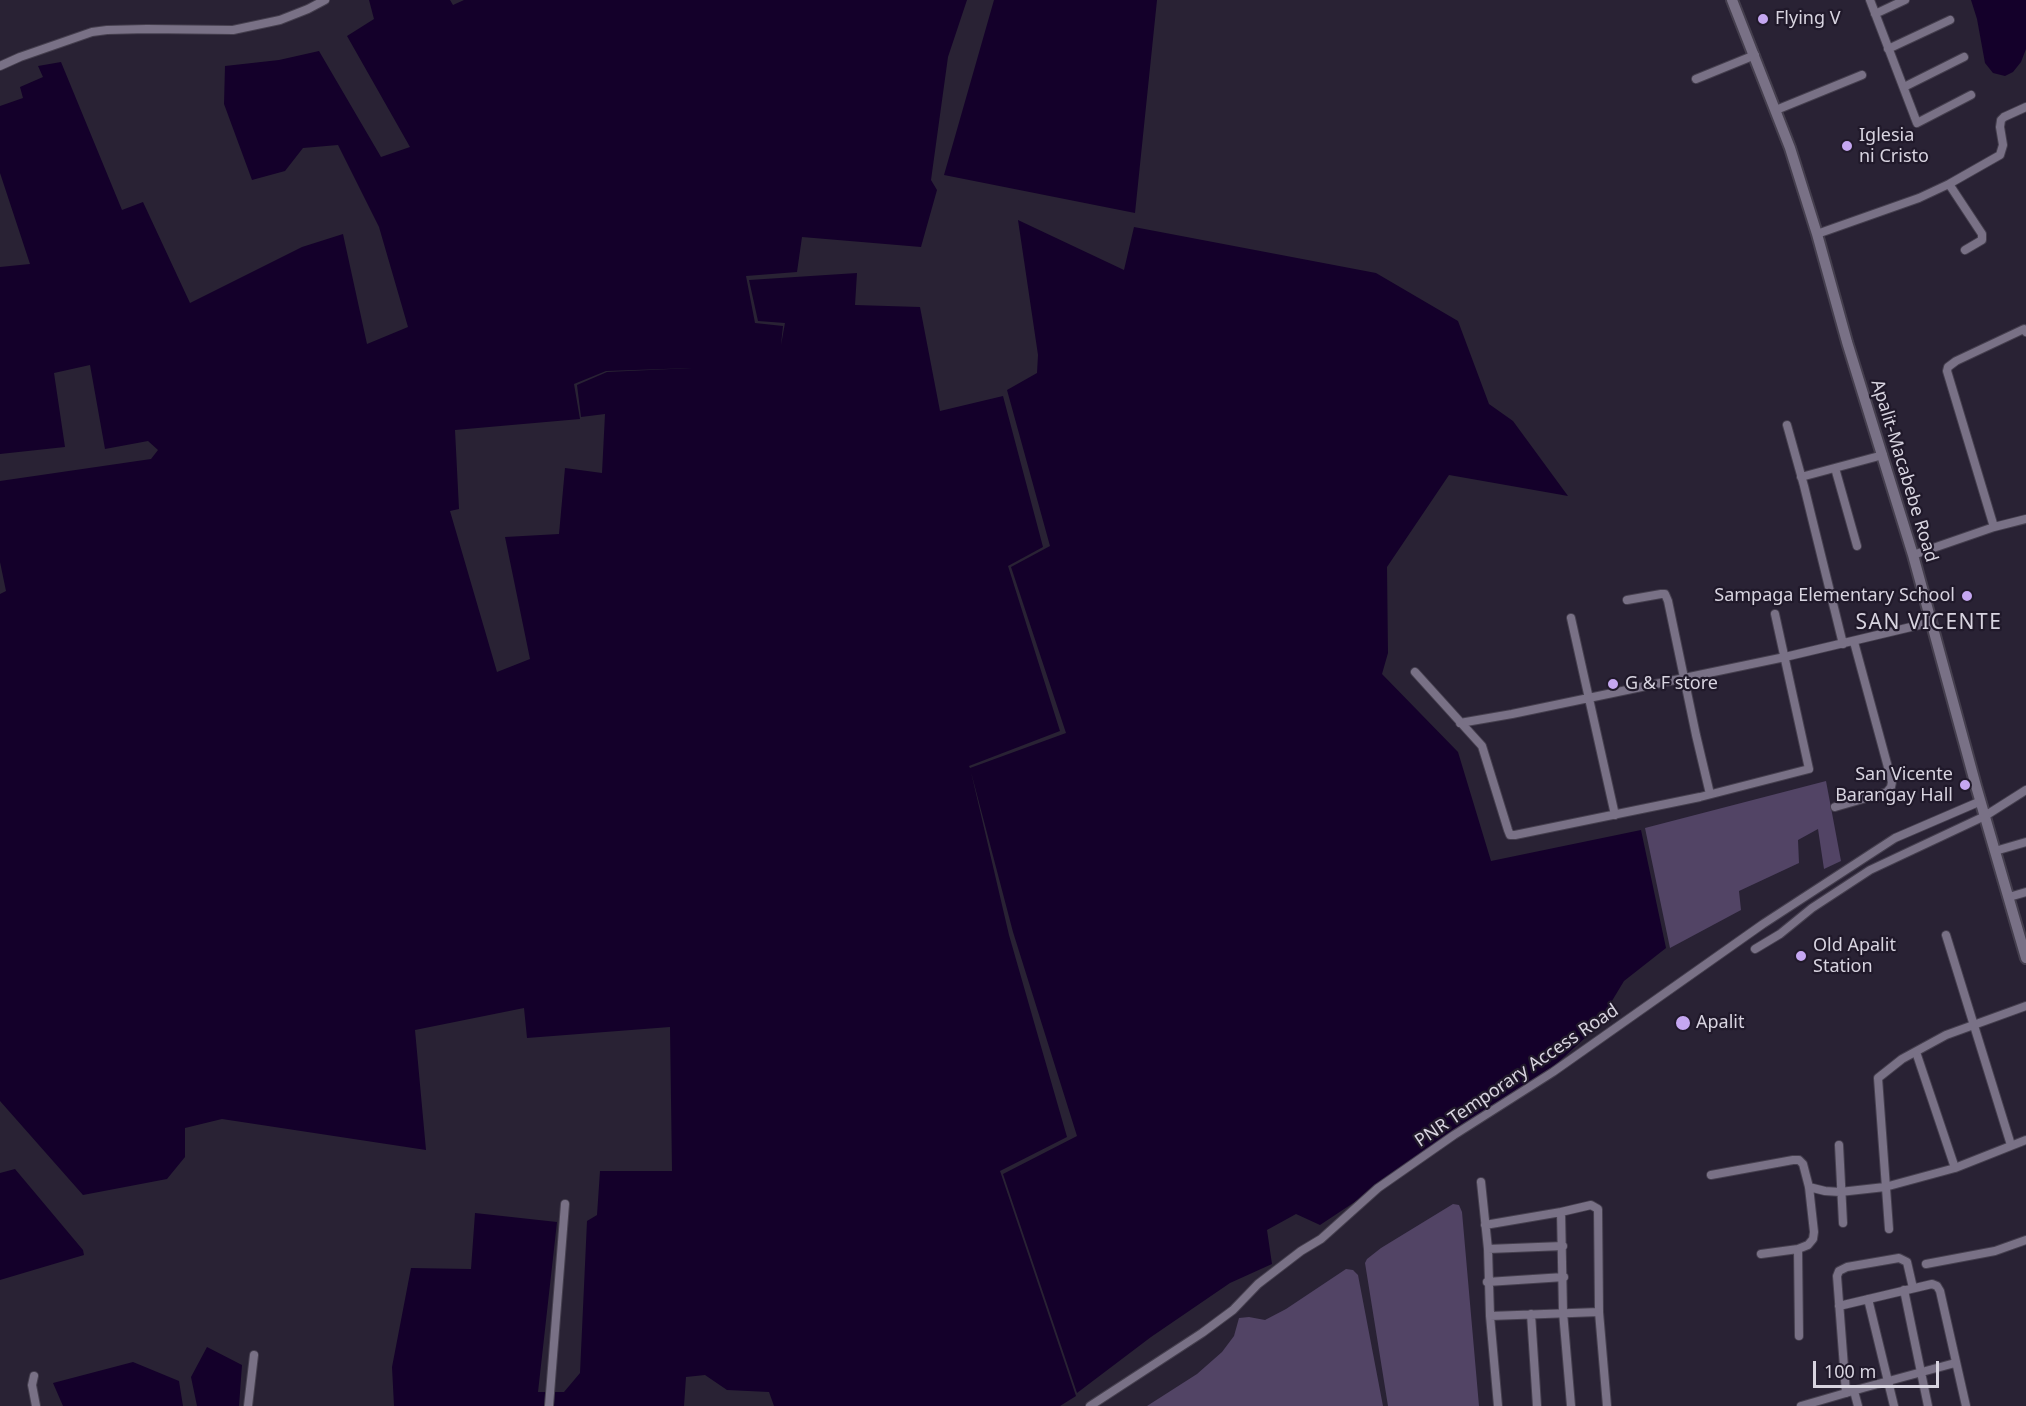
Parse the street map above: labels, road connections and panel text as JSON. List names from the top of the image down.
{
  "streets": {
    "main road": ["Apalit-Macabebe Road"],
    "street": ["PNR Temporary Access Road"]
  },
  "crossings": [
    ["Apalit-Macabebe Road", "PNR Temporary Access Road"]
  ],
  "districts": ["SAN VICENTE"],
  "places": [
    "Flying V",
    "Iglesia ni Cristo",
    "Sampaga Elementary School",
    "G & F store",
    "San Vicente Barangay Hall",
    "Old Apalit Station",
    "Apalit"
  ],
  "scale_bar": "100 m"
}
